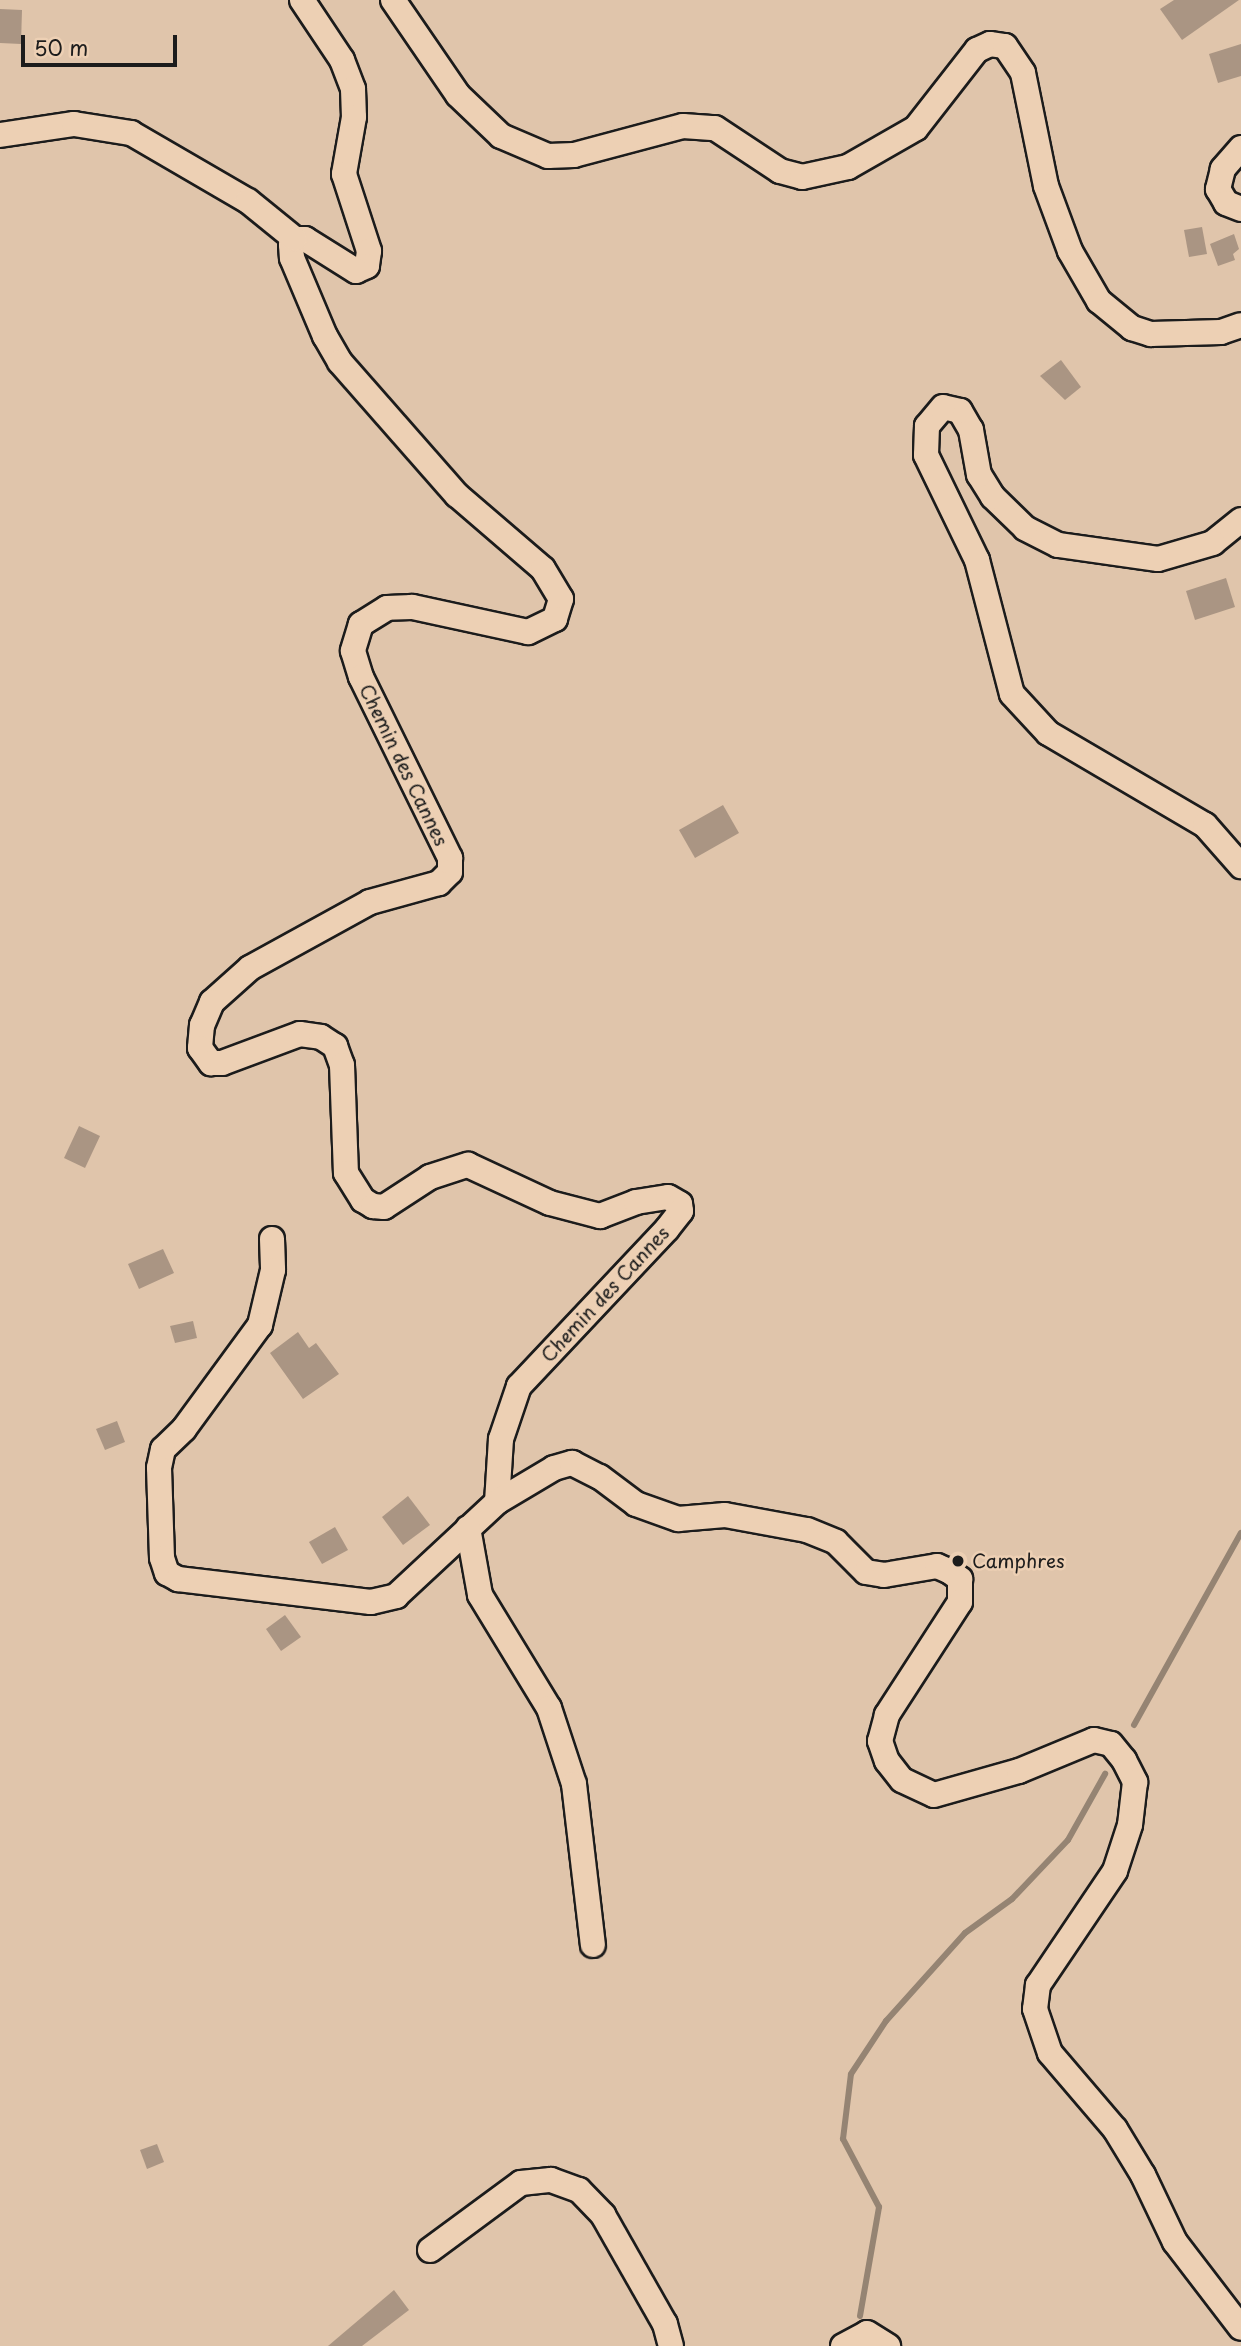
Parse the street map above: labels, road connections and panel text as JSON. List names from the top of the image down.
{
  "streets": {
    "street": ["Chemin des Cannes"]
  },
  "places": ["Camphres"],
  "scale_bar": "50 m"
}
